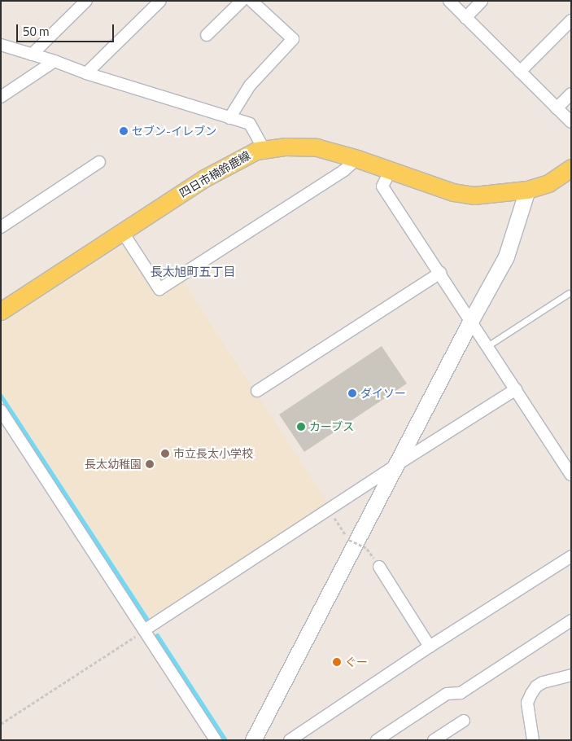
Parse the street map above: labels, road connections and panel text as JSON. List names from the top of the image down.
{
  "streets": {
    "main road": ["四日市楠鈴鹿線"]
  },
  "districts": ["長太旭町五丁目"],
  "places": [
    "セブン-イレブン",
    "ダイソー",
    "カーブス",
    "市立長太小学校",
    "長太幼稚園",
    "ぐー"
  ],
  "scale_bar": "50 m"
}
